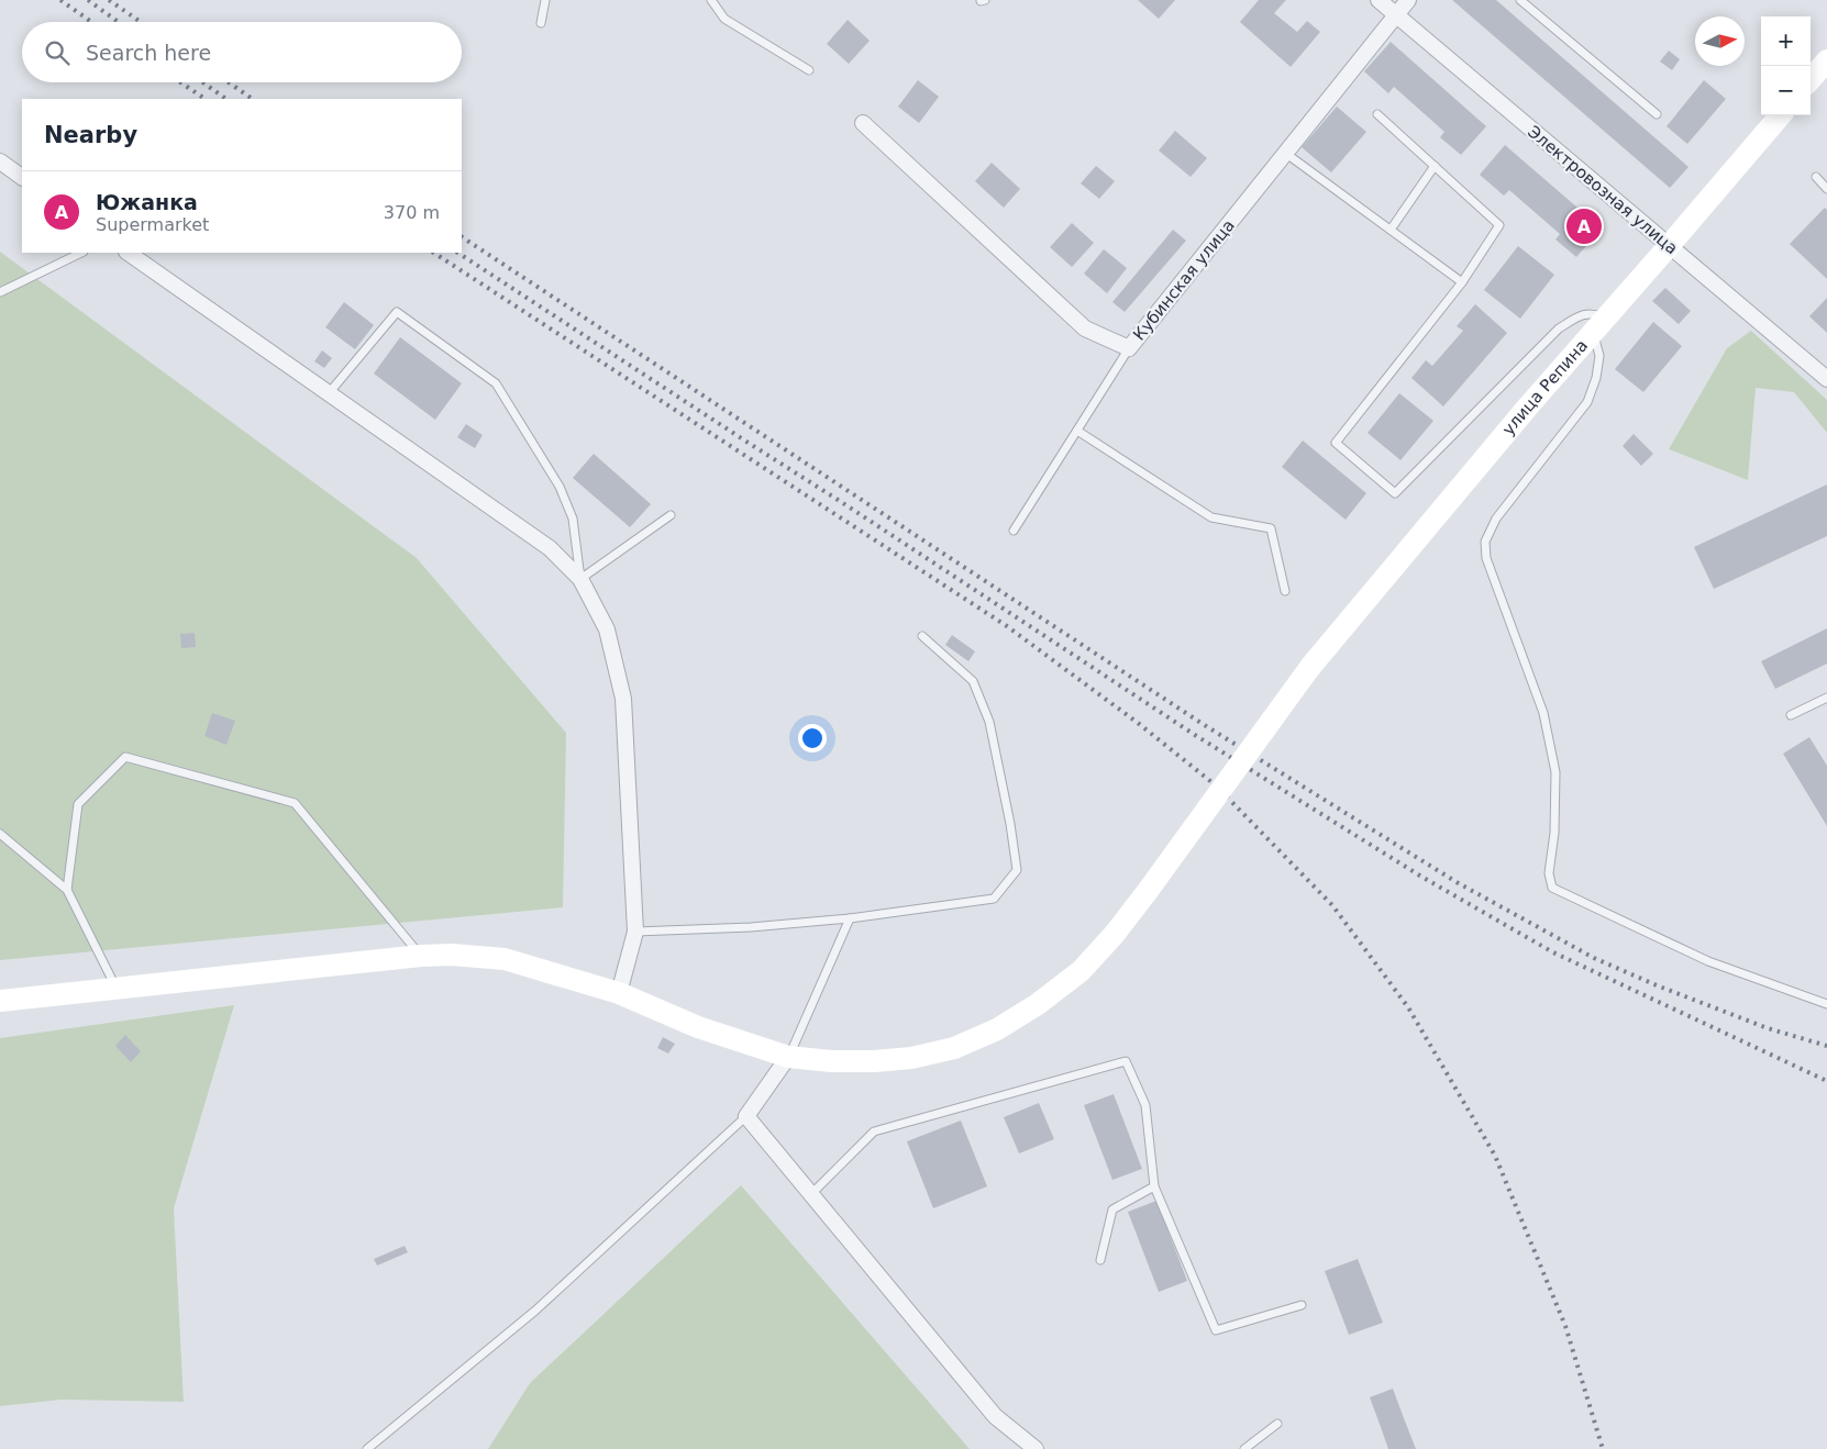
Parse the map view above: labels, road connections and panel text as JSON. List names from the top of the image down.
{
  "streets": {
    "main road": ["улица Репина"],
    "street": ["Электровозная улица", "Кубинская улица"]
  },
  "crossings": [
    ["Электровозная улица", "Кубинская улица"],
    ["Электровозная улица", "улица Репина"]
  ],
  "north": "right",
  "page": {
    "map_buttons": ["+", "−"],
    "search": "Search here",
    "heading": "Nearby",
    "list": [
      {
        "mark": "A",
        "name": "Южанка",
        "note": "Supermarket",
        "value": "370 m"
      }
    ],
    "pins": "A"
  }
}
